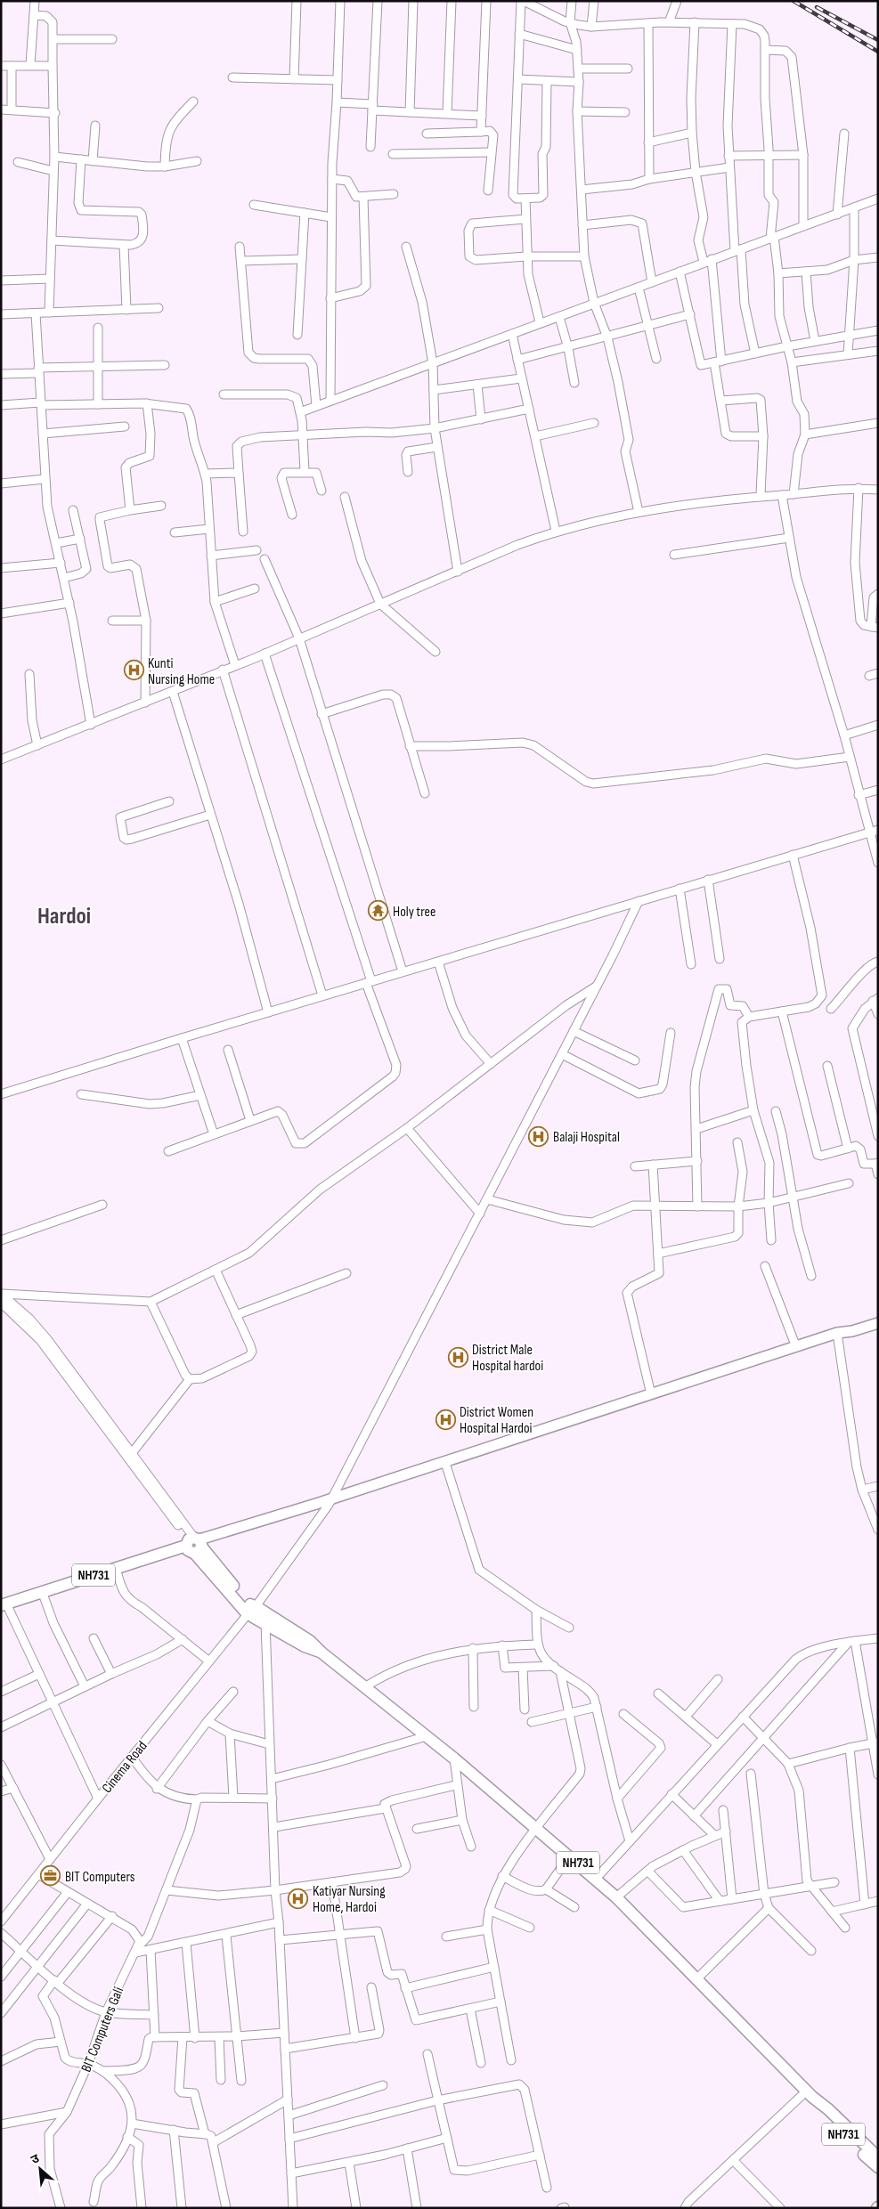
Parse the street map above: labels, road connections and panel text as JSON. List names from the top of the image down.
{
  "streets": {
    "highway": ["NH731"],
    "street": ["Cinema Road", "BIT Computers Gali"]
  },
  "crossings": [
    ["NH731", "Cinema Road"]
  ],
  "districts": ["Hardoi"],
  "places": {
    "hospital": [
      "Kunti Nursing Home",
      "Balaji Hospital",
      "District Male Hospital hardoi",
      "District Women Hospital Hardoi",
      "Katiyar Nursing Home, Hardoi"
    ],
    "temple": ["Holy tree"],
    "office": ["BIT Computers"]
  },
  "north": "top left"
}
